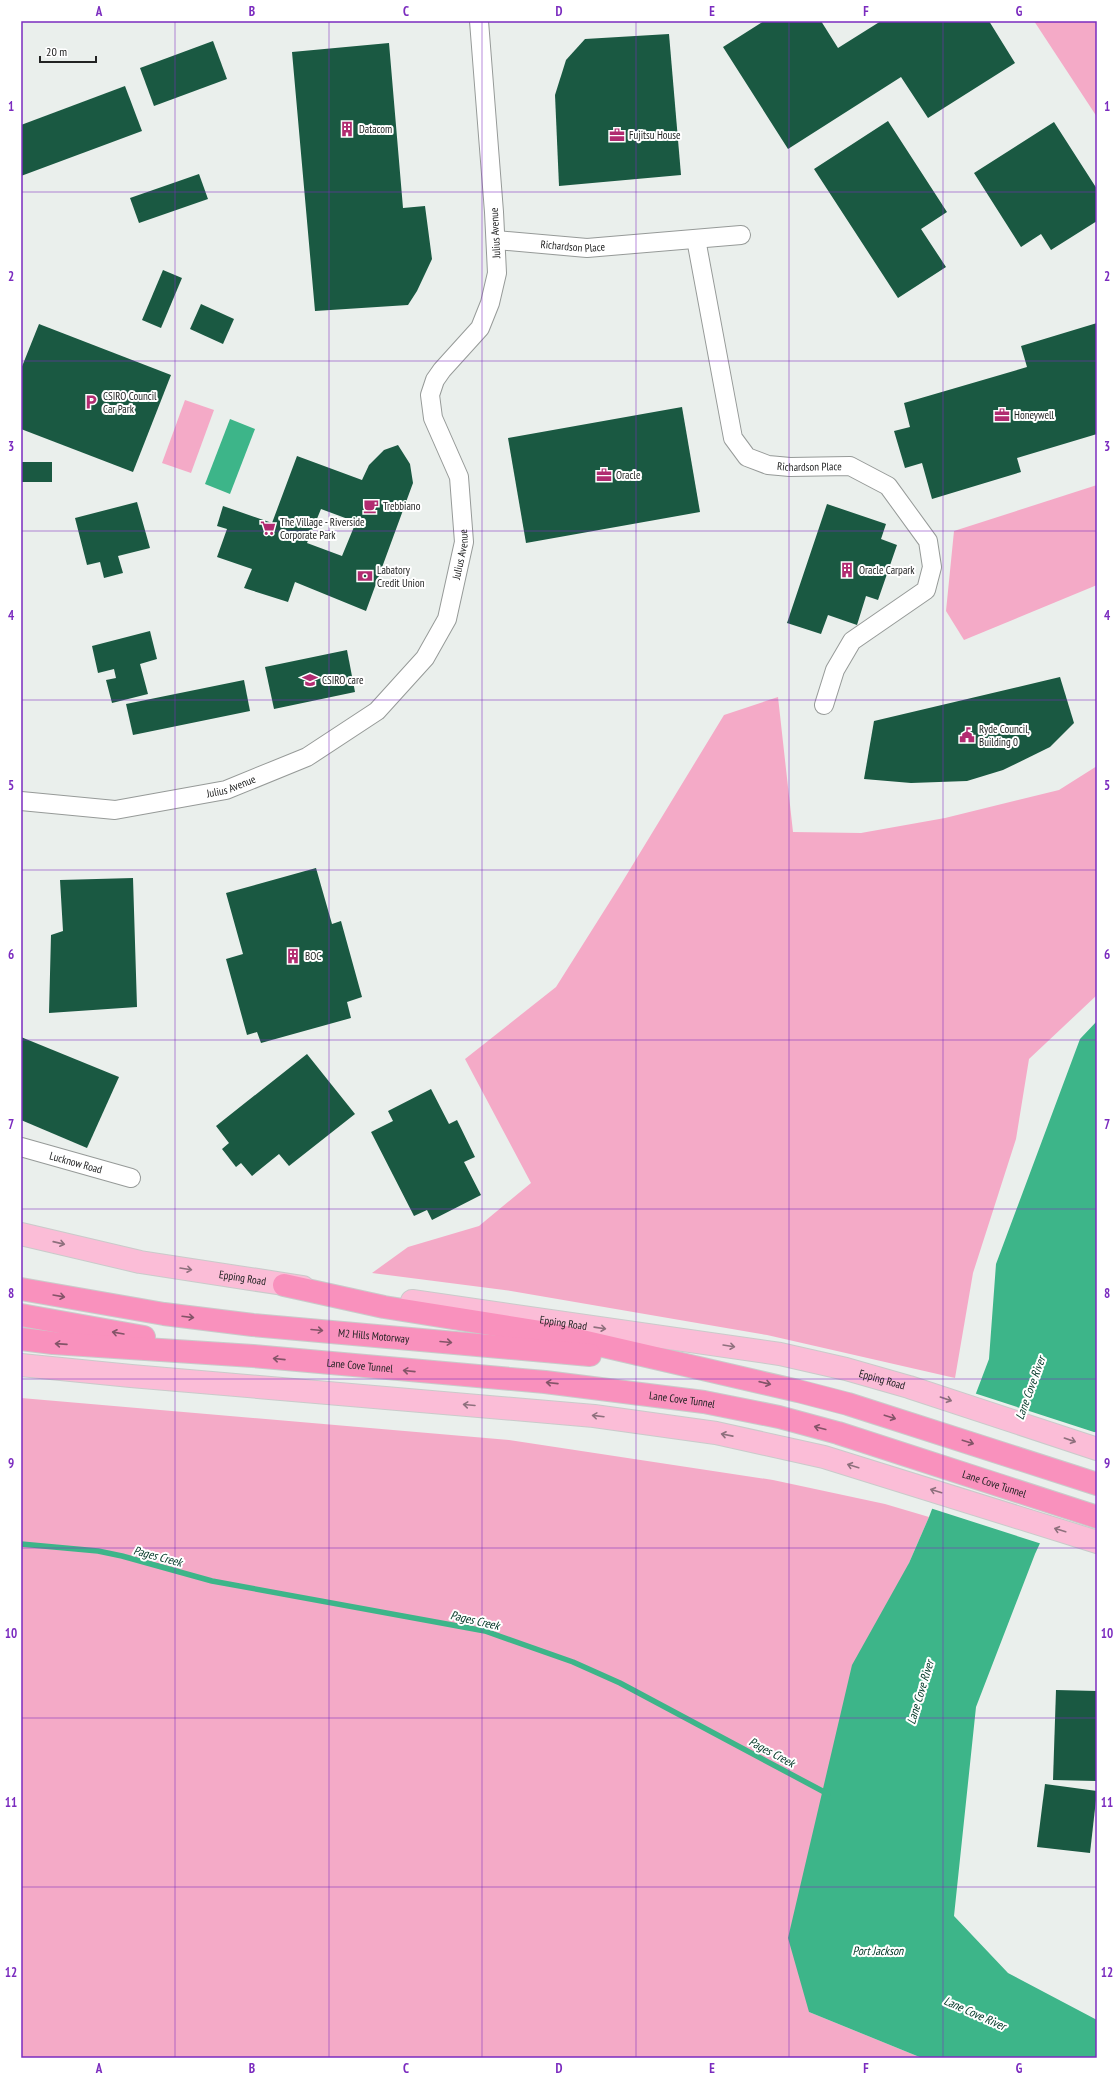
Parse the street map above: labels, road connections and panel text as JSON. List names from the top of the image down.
{
  "streets": {
    "highway": ["M2 Hills Motorway", "Lane Cove Tunnel"],
    "main road": ["Epping Road"],
    "street": ["Julius Avenue", "Richardson Place", "Lucknow Road"]
  },
  "crossings": [
    ["Julius Avenue", "Richardson Place"]
  ],
  "water": ["Lane Cove River", "Pages Creek", "Port Jackson"],
  "places": {
    "building": ["Datacom", "Oracle Carpark", "BOC"],
    "office": ["Fujitsu House", "Honeywell", "Oracle"],
    "parking": ["CSIRO Council Car Park"],
    "cafe": ["Trebbiano"],
    "supermarket": ["The Village - Riverside Corporate Park"],
    "bank": ["Labatory Credit Union"],
    "school or university": ["CSIRO care"],
    "public building": ["Ryde Council, Building 0"]
  },
  "scale_bar": "20 m",
  "grid": {
    "columns": [
      "A",
      "B",
      "C",
      "D",
      "E",
      "F",
      "G"
    ],
    "rows": [
      "1",
      "2",
      "3",
      "4",
      "5",
      "6",
      "7",
      "8",
      "9",
      "10",
      "11",
      "12"
    ]
  }
}
